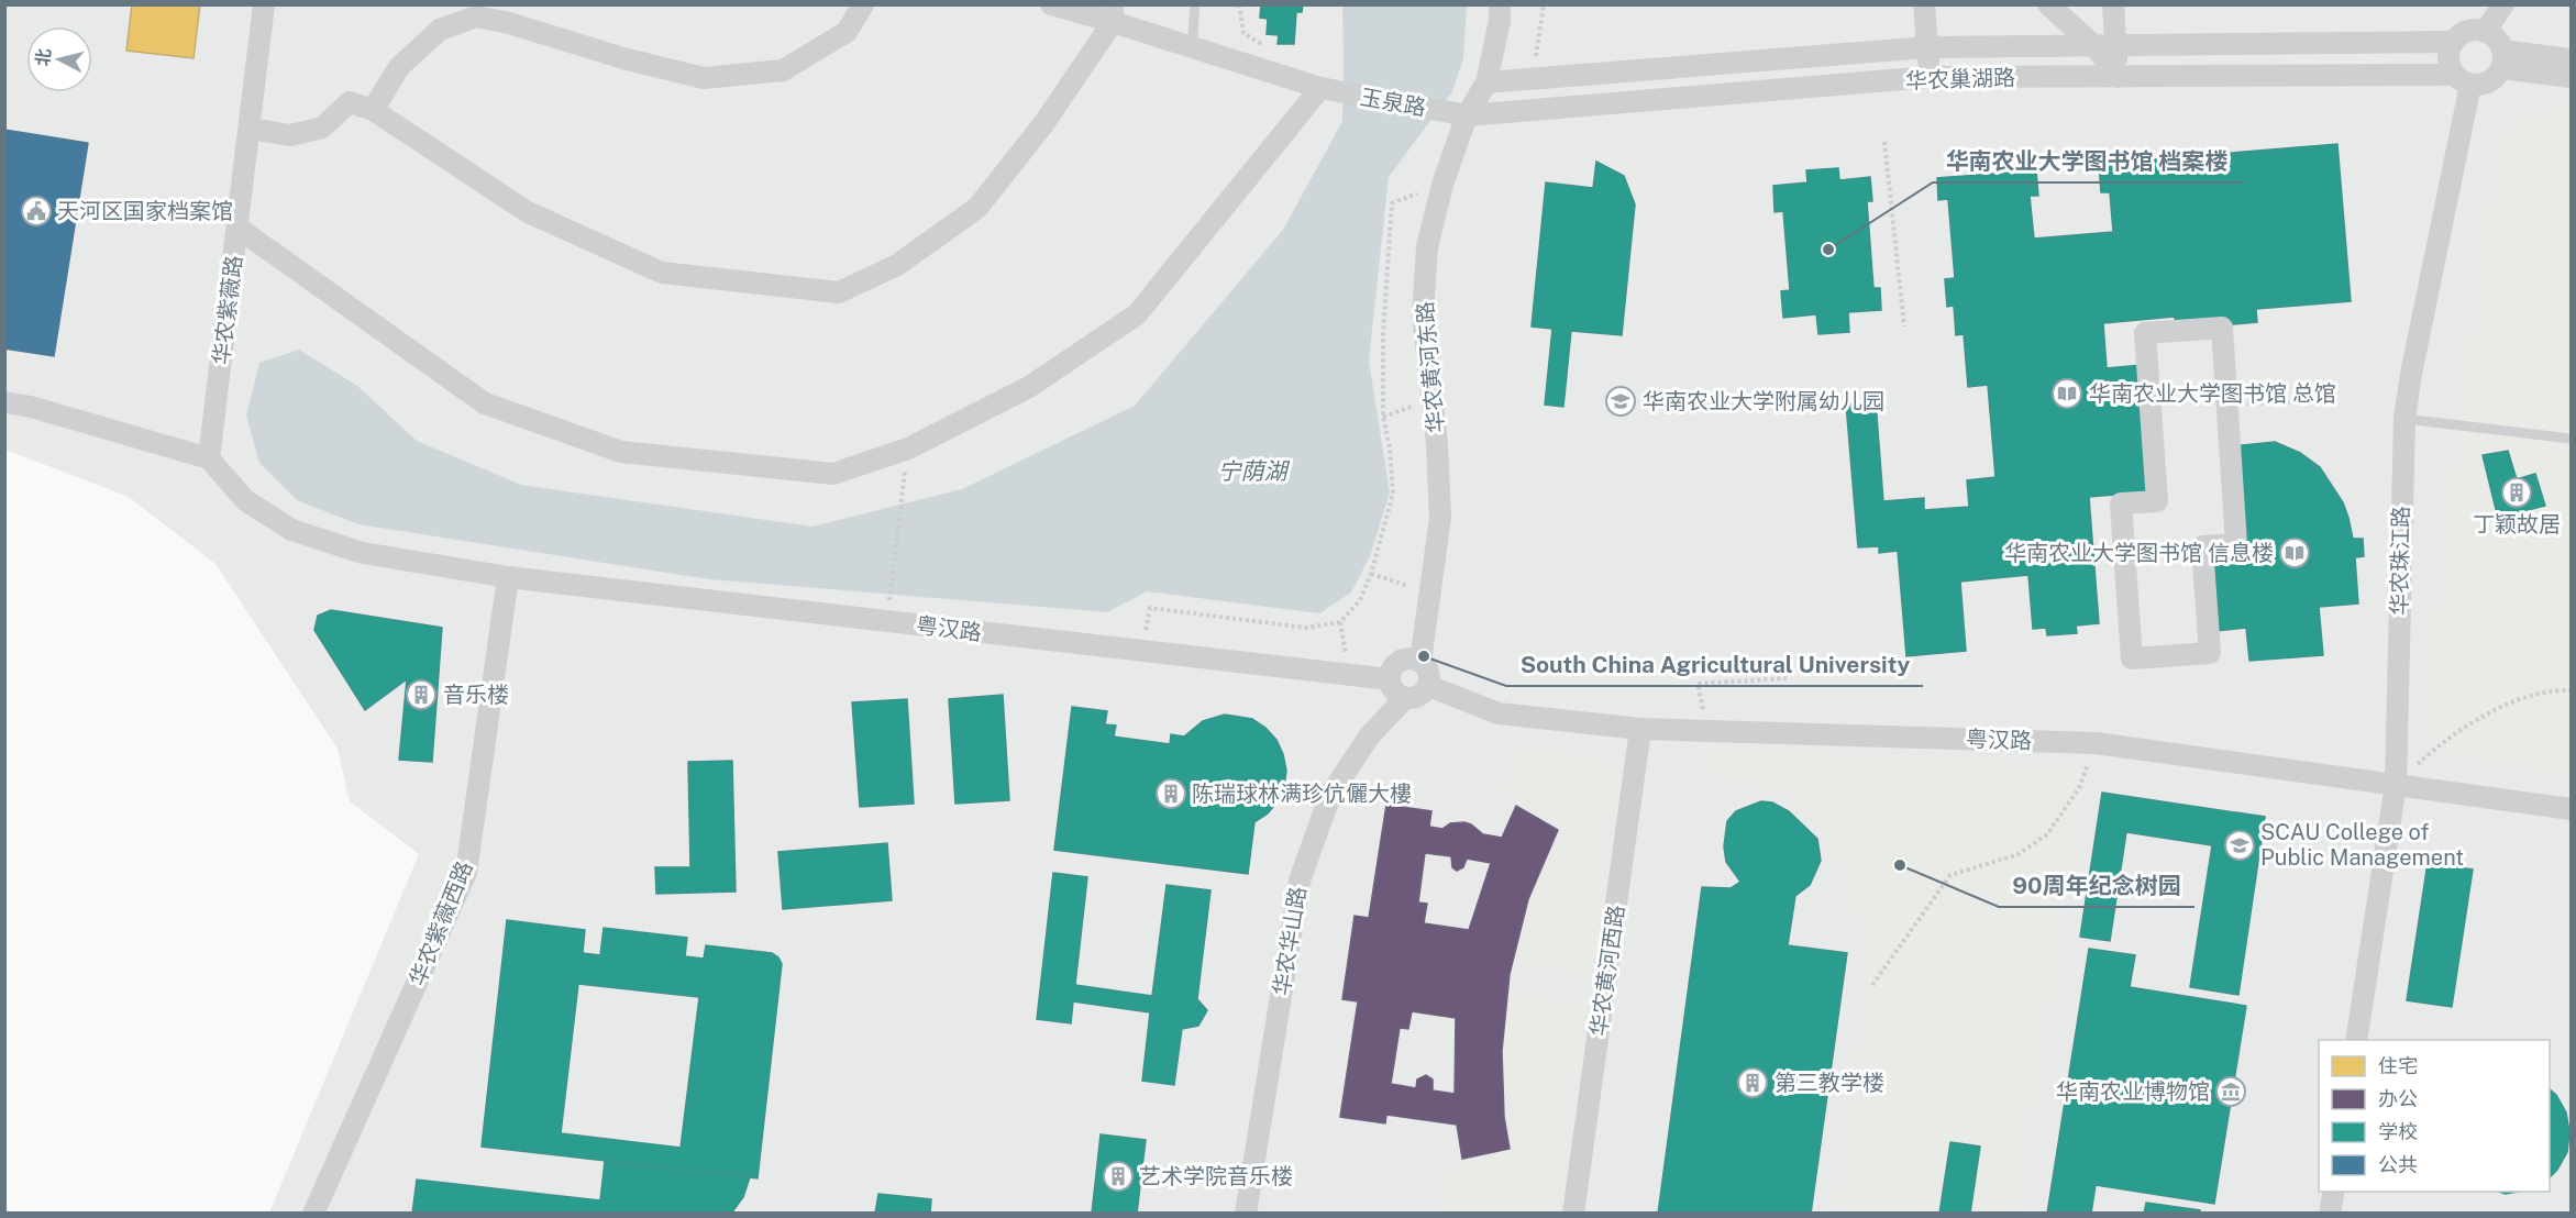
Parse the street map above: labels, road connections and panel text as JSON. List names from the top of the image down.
{
  "streets": {
    "street": [
      "华农巢湖路",
      "玉泉路",
      "华农紫薇路",
      "华农黄河东路",
      "华农珠江路",
      "粤汉路",
      "华农紫薇西路",
      "华农华山路",
      "华农黄河西路"
    ]
  },
  "crossings": [
    ["华农巢湖路", "玉泉路"],
    ["华农巢湖路", "华农黄河东路"],
    ["华农巢湖路", "华农珠江路"],
    ["玉泉路", "华农黄河东路"],
    ["华农紫薇路", "粤汉路"],
    ["华农黄河东路", "粤汉路"],
    ["华农黄河东路", "华农华山路"],
    ["华农珠江路", "粤汉路"],
    ["粤汉路", "华农紫薇西路"],
    ["粤汉路", "华农华山路"],
    ["粤汉路", "华农黄河西路"]
  ],
  "water": ["宁荫湖"],
  "places": {
    "public building": ["天河区国家档案馆"],
    "other": ["华南农业大学图书馆 档案楼", "South China Agricultural University", "90周年纪念树园"],
    "library": ["华南农业大学图书馆 总馆", "华南农业大学图书馆 信息楼"],
    "school or university": ["华南农业大学附属幼儿园", "SCAU College of Public Management"],
    "building": [
      "丁颖故居",
      "音乐楼",
      "陈瑞球林满珍伉儷大樓",
      "第三教学楼",
      "艺术学院音乐楼"
    ],
    "museum": ["华南农业博物馆"]
  },
  "legend": [
    "住宅",
    "办公",
    "学校",
    "公共"
  ],
  "north": "left"
}
